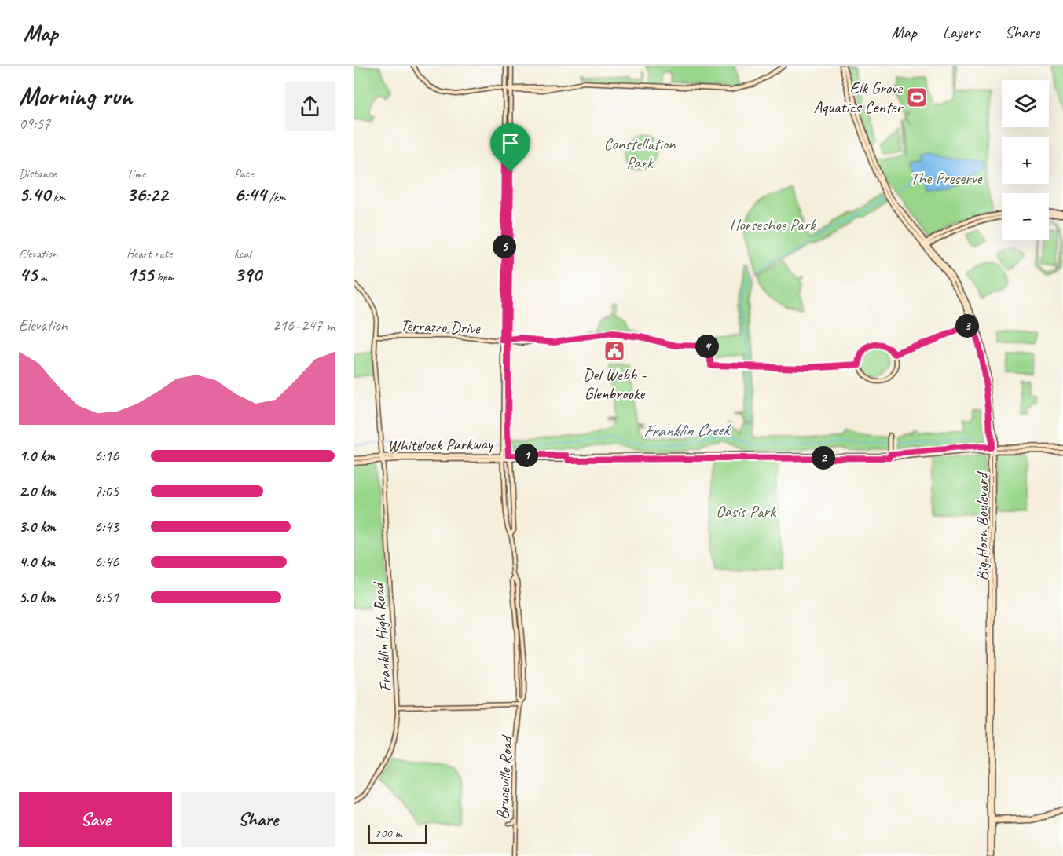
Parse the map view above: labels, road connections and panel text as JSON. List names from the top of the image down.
{
  "streets": {
    "main road": [
      "Terrazzo Drive",
      "Whitelock Parkway",
      "Big Horn Boulevard",
      "Franklin High Road",
      "Bruceville Road"
    ]
  },
  "crossings": [
    ["Terrazzo Drive", "Franklin High Road"],
    ["Terrazzo Drive", "Bruceville Road"],
    ["Whitelock Parkway", "Big Horn Boulevard"],
    ["Whitelock Parkway", "Franklin High Road"],
    ["Whitelock Parkway", "Bruceville Road"]
  ],
  "water": ["Franklin Creek"],
  "parks": [
    "Constellation Park",
    "The Preserve",
    "Horseshoe Park",
    "Oasis Park"
  ],
  "places": {
    "sports": ["Elk Grove Aquatics Center"],
    "public building": ["Del Webb - Glenbrooke"]
  },
  "scale_bar": "200 m",
  "page": {
    "header": "Map",
    "nav": ["Map", "Layers", "Share"],
    "heading": ["Morning run", "09:57"],
    "map_buttons": ["+", "−"],
    "stats": [
      ["Distance", "5.40 km"],
      ["Time", "36:22"],
      ["Pace", "6:44 /km"],
      ["Elevation", "45 m"],
      ["Heart rate", "155 bpm"],
      ["kcal", "390"]
    ],
    "pins": [
      "5",
      "3",
      "4",
      "1",
      "2"
    ],
    "chart": ["Elevation", "216–247 m"],
    "list": [
      {
        "name": "1.0 km",
        "note": "6:16"
      },
      {
        "name": "2.0 km",
        "note": "7:05"
      },
      {
        "name": "3.0 km",
        "note": "6:43"
      },
      {
        "name": "4.0 km",
        "note": "6:46"
      },
      {
        "name": "5.0 km",
        "note": "6:51"
      }
    ],
    "buttons": ["Save", "Share"],
    "scale": "200 m"
  }
}
